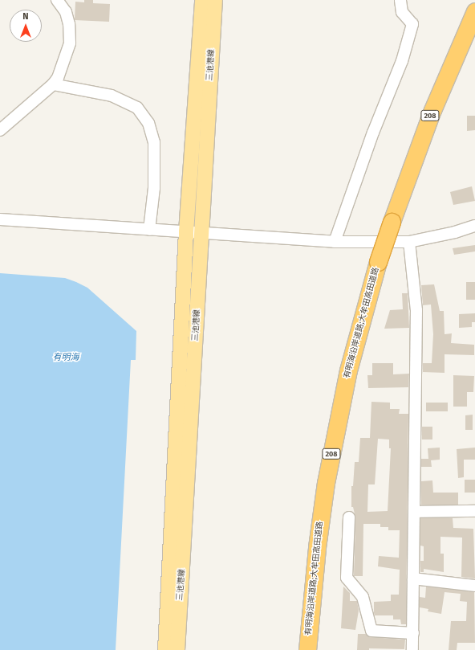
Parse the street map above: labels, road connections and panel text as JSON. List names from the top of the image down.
{
  "streets": {
    "highway": ["208", "有明海沿岸道路;大牟田高田道路"],
    "main road": ["三池港線"]
  },
  "water": ["有明海"],
  "north": "top"
}
